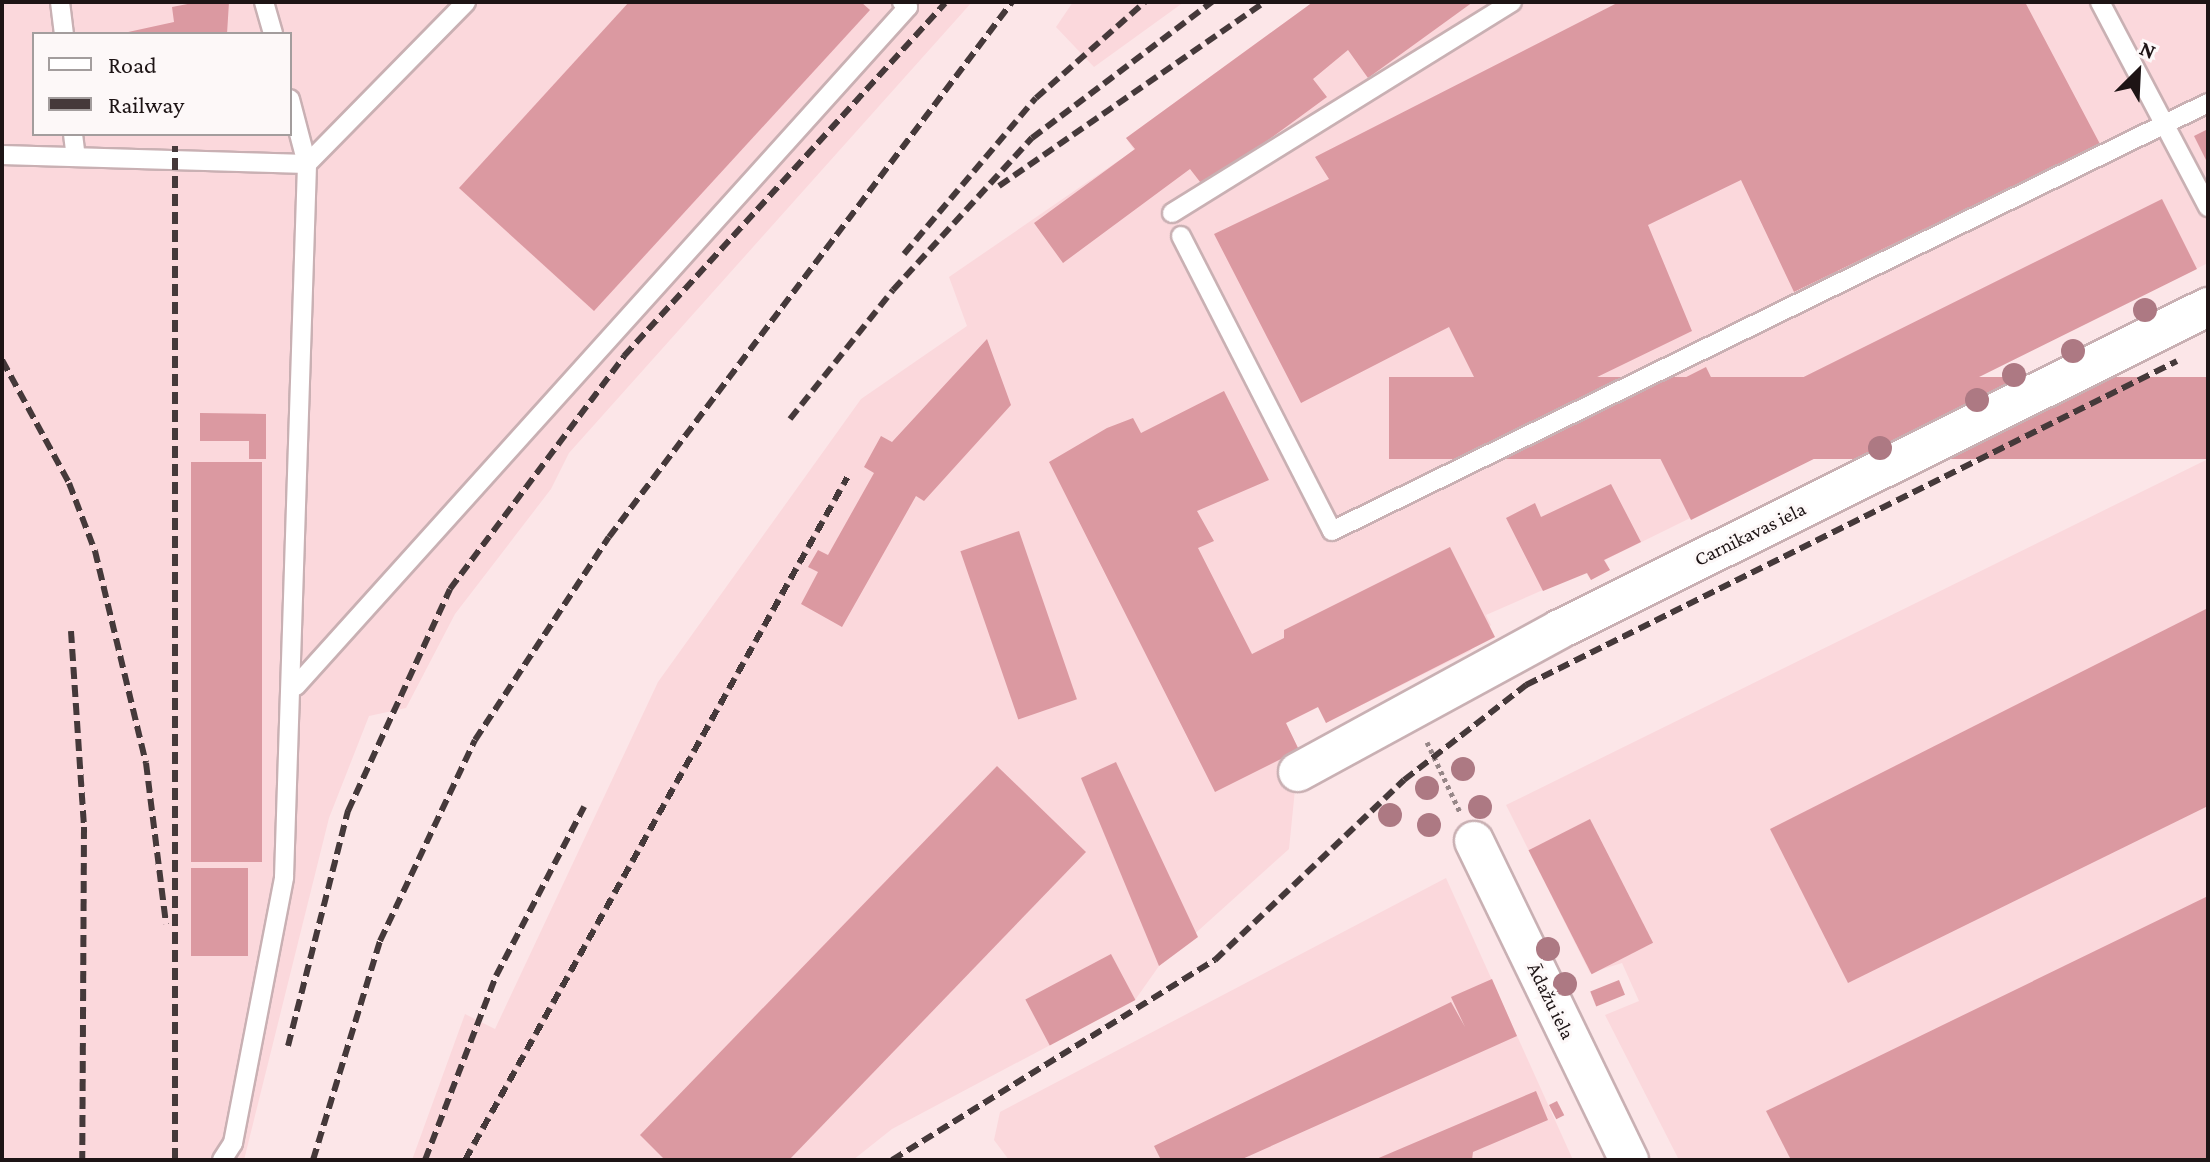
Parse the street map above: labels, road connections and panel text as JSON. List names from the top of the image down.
{
  "streets": {
    "street": ["Carnikavas iela", "Ādažu iela"]
  },
  "legend": ["Road", "Railway"],
  "north": "top right"
}
